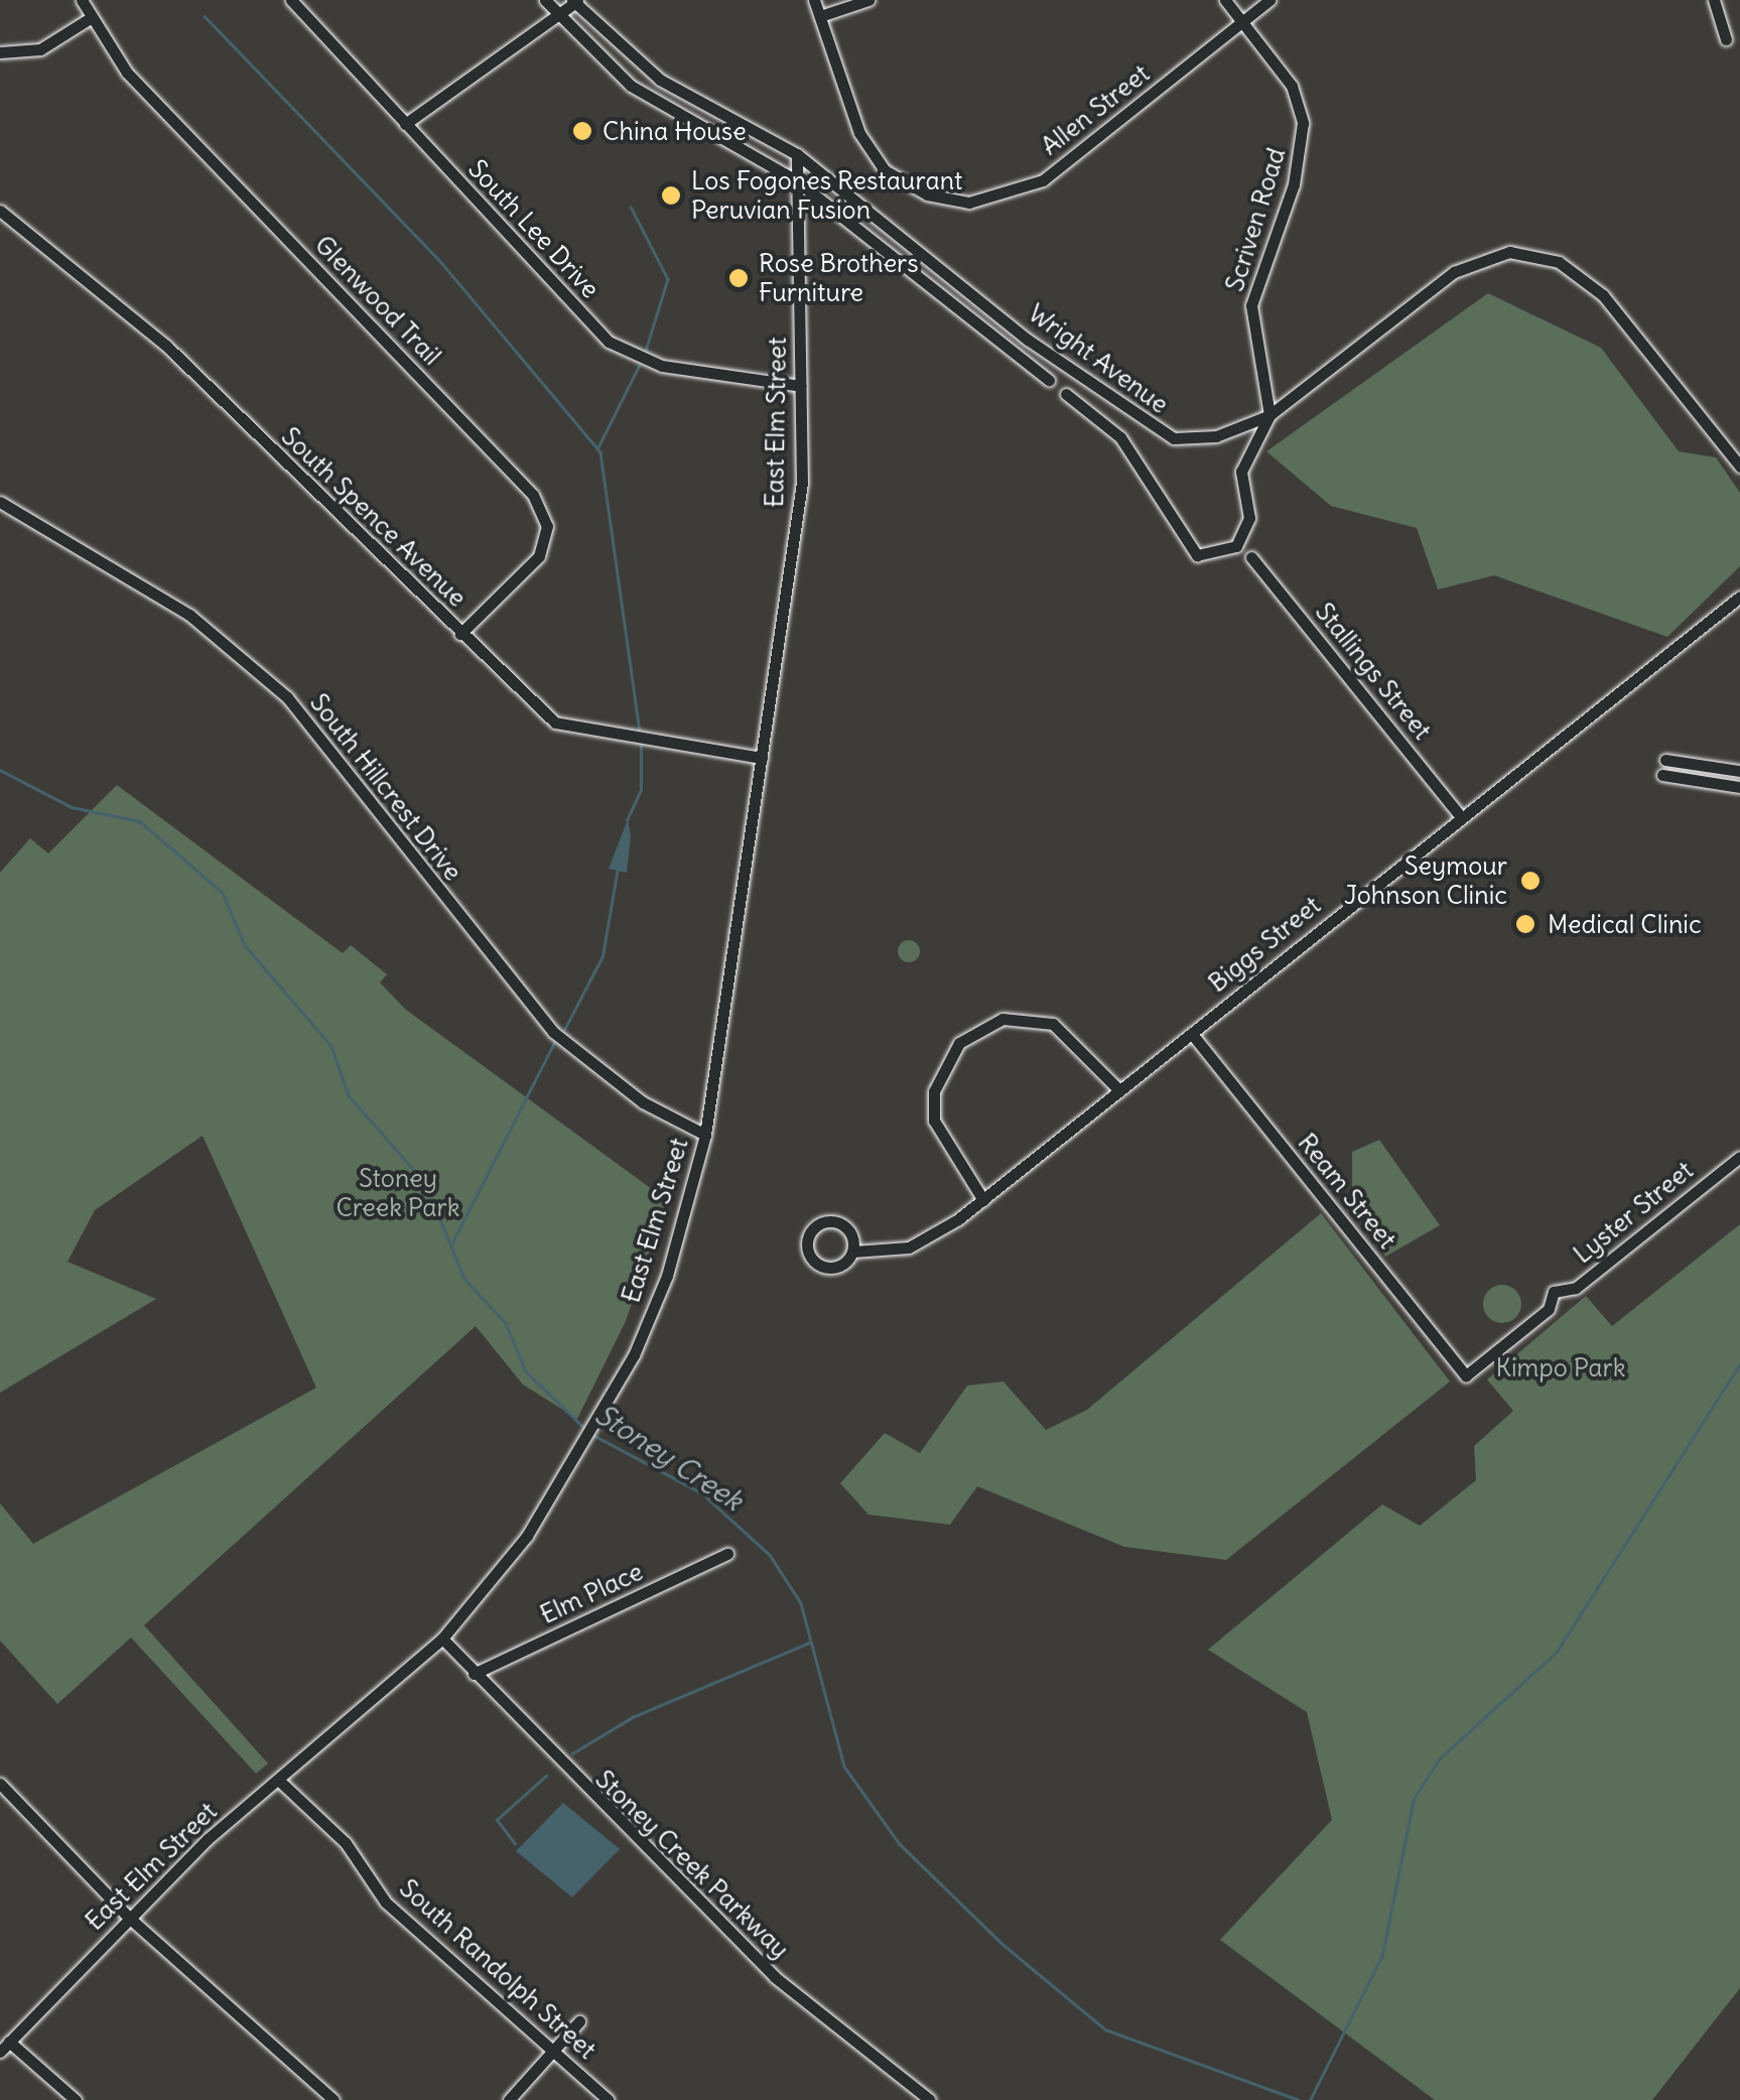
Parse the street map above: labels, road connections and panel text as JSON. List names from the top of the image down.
{
  "streets": {
    "street": [
      "Allen Street",
      "Scriven Road",
      "South Lee Drive",
      "Glenwood Trail",
      "Wright Avenue",
      "East Elm Street",
      "South Spence Avenue",
      "Stallings Street",
      "South Hillcrest Drive",
      "Biggs Street",
      "Ream Street",
      "Lyster Street",
      "Elm Place",
      "Stoney Creek Parkway",
      "South Randolph Street"
    ]
  },
  "crossings": [
    ["Allen Street", "Scriven Road"],
    ["Scriven Road", "Wright Avenue"],
    ["South Lee Drive", "East Elm Street"],
    ["Glenwood Trail", "South Spence Avenue"],
    ["Wright Avenue", "East Elm Street"],
    ["East Elm Street", "South Spence Avenue"],
    ["East Elm Street", "South Hillcrest Drive"],
    ["East Elm Street", "Stoney Creek Parkway"],
    ["East Elm Street", "South Randolph Street"],
    ["Stallings Street", "Biggs Street"],
    ["Biggs Street", "Ream Street"],
    ["Ream Street", "Lyster Street"],
    ["Elm Place", "Stoney Creek Parkway"]
  ],
  "water": ["Stoney Creek"],
  "parks": ["Stoney Creek Park", "Kimpo Park"],
  "places": [
    "China House",
    "Los Fogones Restaurant Peruvian Fusion",
    "Rose Brothers Furniture",
    "Seymour Johnson Clinic",
    "Medical Clinic"
  ]
}
